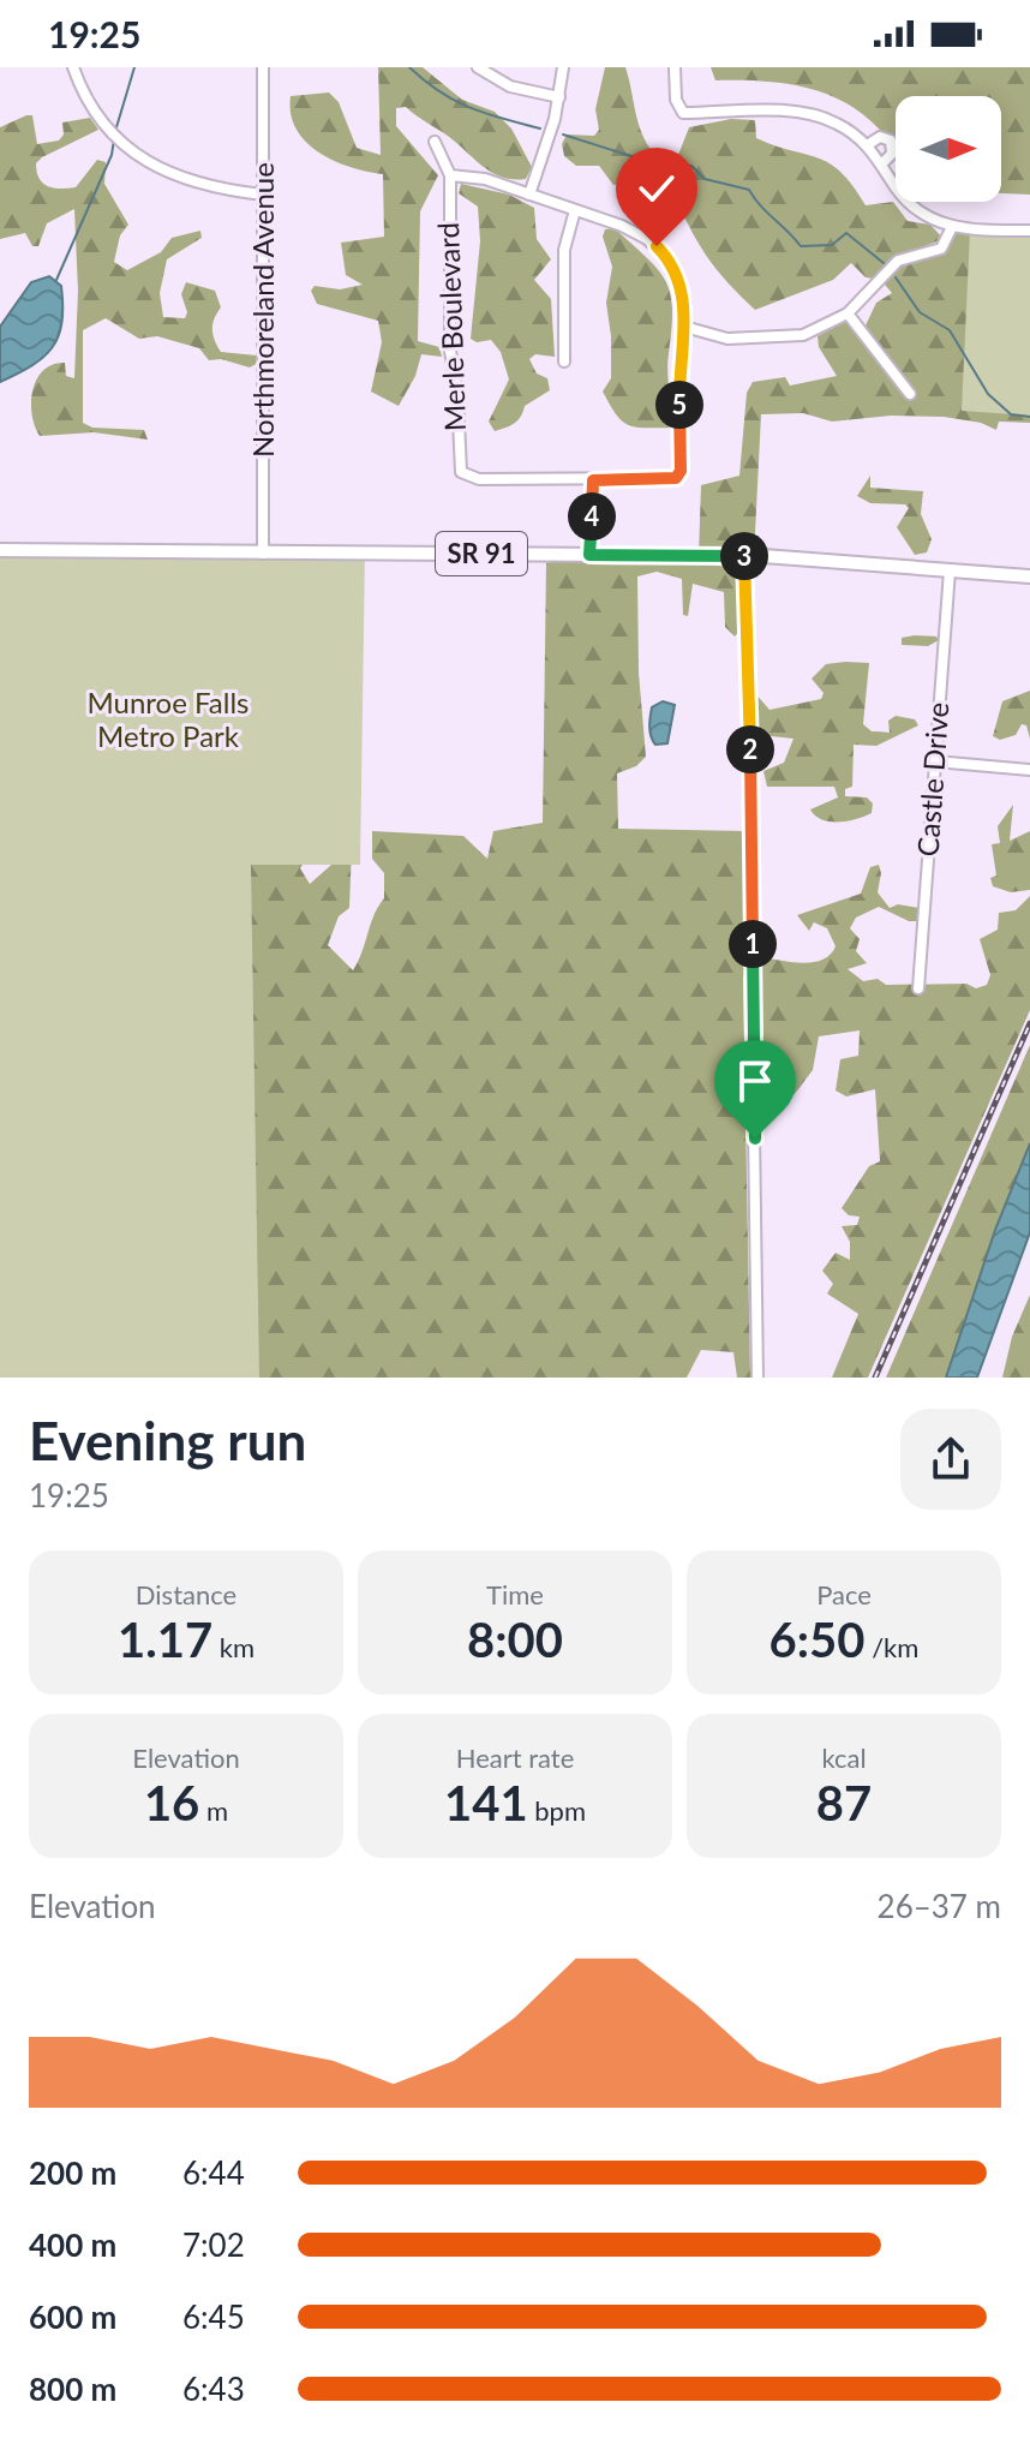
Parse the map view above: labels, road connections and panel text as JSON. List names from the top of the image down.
{
  "streets": {
    "main road": ["SR 91"],
    "street": ["Northmoreland Avenue", "Merle Boulevard", "Castle Drive"]
  },
  "crossings": [
    ["Northmoreland Avenue", "SR 91"],
    ["SR 91", "Castle Drive"]
  ],
  "parks": ["Munroe Falls Metro Park"],
  "north": "right",
  "page": {
    "status": "19:25",
    "pins": [
      "5",
      "4",
      "3",
      "2",
      "1"
    ],
    "heading": ["Evening run", "19:25"],
    "stats": [
      ["Distance", "1.17 km"],
      ["Time", "8:00"],
      ["Pace", "6:50 /km"],
      ["Elevation", "16 m"],
      ["Heart rate", "141 bpm"],
      ["kcal", "87"]
    ],
    "chart": ["Elevation", "26–37 m"],
    "list": [
      {
        "name": "200 m",
        "note": "6:44"
      },
      {
        "name": "400 m",
        "note": "7:02"
      },
      {
        "name": "600 m",
        "note": "6:45"
      },
      {
        "name": "800 m",
        "note": "6:43"
      }
    ]
  }
}
